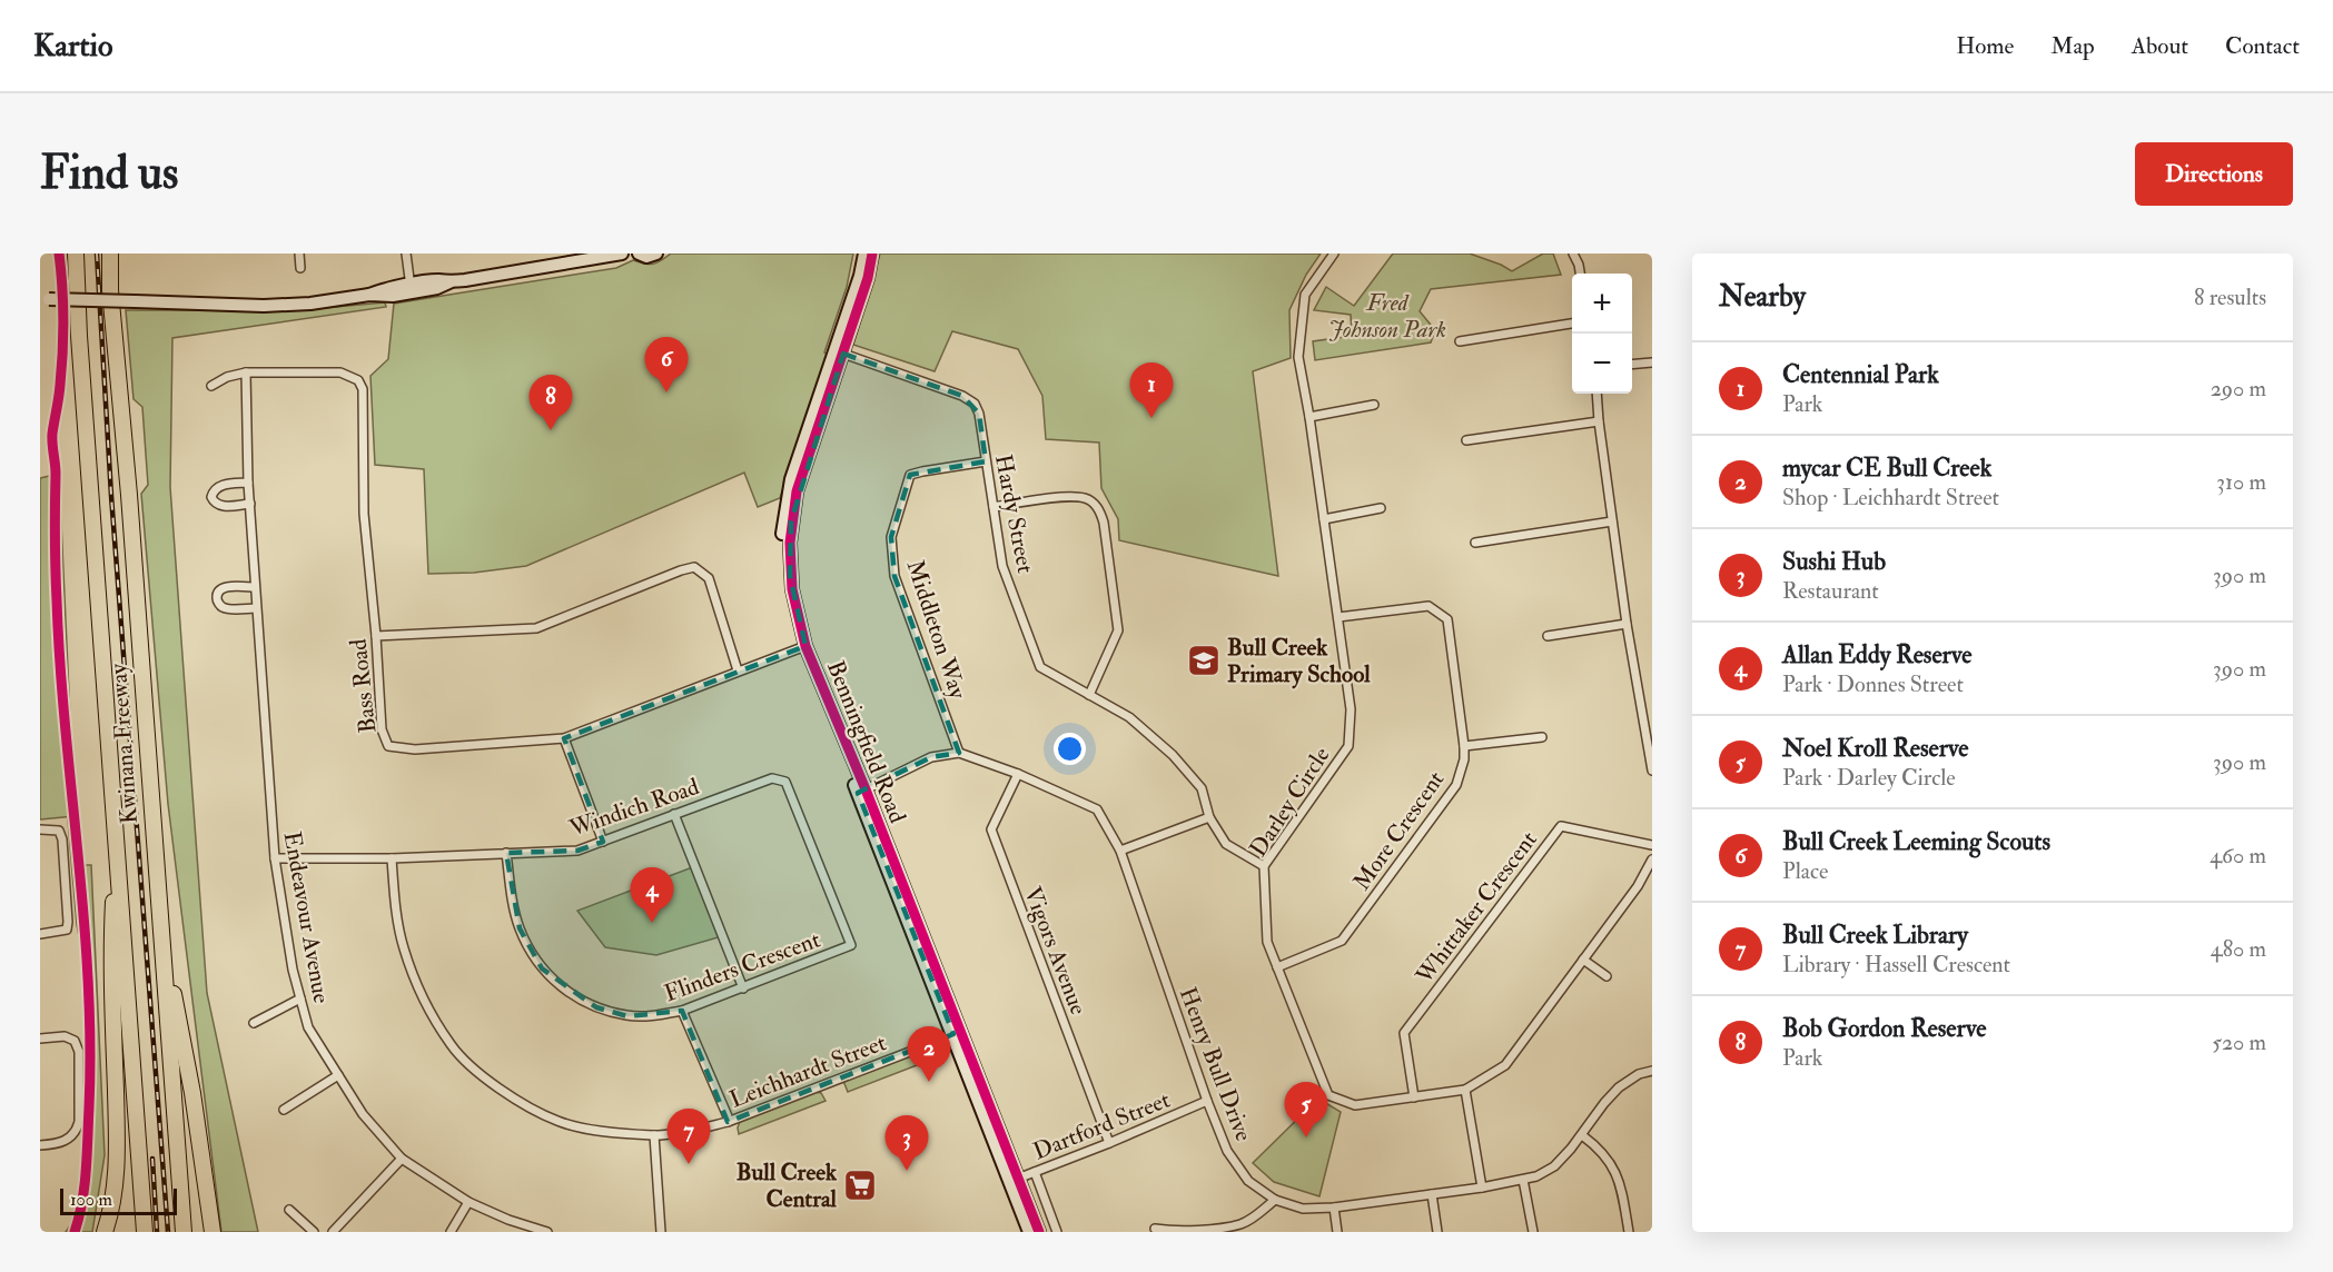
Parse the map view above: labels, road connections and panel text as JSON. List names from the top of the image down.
{
  "streets": {
    "highway": ["Kwinana Freeway"],
    "main road": ["Benningfield Road"],
    "street": [
      "Hardy Street",
      "Middleton Way",
      "Bass Road",
      "Darley Circle",
      "Windich Road",
      "More Crescent",
      "Whittaker Crescent",
      "Endeavour Avenue",
      "Vigors Avenue",
      "Flinders Crescent",
      "Henry Bull Drive",
      "Leichhardt Street",
      "Dartford Street"
    ]
  },
  "crossings": [
    ["Hardy Street", "Middleton Way"],
    ["Hardy Street", "Benningfield Road"],
    ["Hardy Street", "Darley Circle"],
    ["Middleton Way", "Henry Bull Drive"],
    ["Bass Road", "Benningfield Road"],
    ["Bass Road", "Endeavour Avenue"],
    ["Benningfield Road", "Leichhardt Street"],
    ["Benningfield Road", "Dartford Street"],
    ["Darley Circle", "More Crescent"],
    ["Darley Circle", "Whittaker Crescent"],
    ["Windich Road", "Endeavour Avenue"],
    ["Windich Road", "Flinders Crescent"],
    ["Windich Road", "Leichhardt Street"],
    ["Vigors Avenue", "Henry Bull Drive"],
    ["Vigors Avenue", "Dartford Street"],
    ["Henry Bull Drive", "Dartford Street"]
  ],
  "parks": ["Fred Johnson Park"],
  "places": {
    "school or university": ["Bull Creek Primary School"],
    "supermarket": ["Bull Creek Central"]
  },
  "scale_bar": "100 m",
  "page": {
    "header": "Kartio",
    "nav": [
      "Home",
      "Map",
      "About",
      "Contact"
    ],
    "buttons": "Directions",
    "title": "Find us",
    "heading": ["Nearby", "8 results"],
    "map_buttons": ["+", "−"],
    "pins": [
      "6",
      "1",
      "8",
      "4",
      "2",
      "5",
      "7",
      "3"
    ],
    "list": [
      {
        "mark": "1",
        "name": "Centennial Park",
        "note": "Park",
        "value": "290 m"
      },
      {
        "mark": "2",
        "name": "mycar CE Bull Creek",
        "note": "Shop · Leichhardt Street",
        "value": "310 m"
      },
      {
        "mark": "3",
        "name": "Sushi Hub",
        "note": "Restaurant",
        "value": "390 m"
      },
      {
        "mark": "4",
        "name": "Allan Eddy Reserve",
        "note": "Park · Donnes Street",
        "value": "390 m"
      },
      {
        "mark": "5",
        "name": "Noel Kroll Reserve",
        "note": "Park · Darley Circle",
        "value": "390 m"
      },
      {
        "mark": "6",
        "name": "Bull Creek Leeming Scouts",
        "note": "Place",
        "value": "460 m"
      },
      {
        "mark": "7",
        "name": "Bull Creek Library",
        "note": "Library · Hassell Crescent",
        "value": "480 m"
      },
      {
        "mark": "8",
        "name": "Bob Gordon Reserve",
        "note": "Park",
        "value": "520 m"
      }
    ],
    "scale": "100 m"
  }
}
